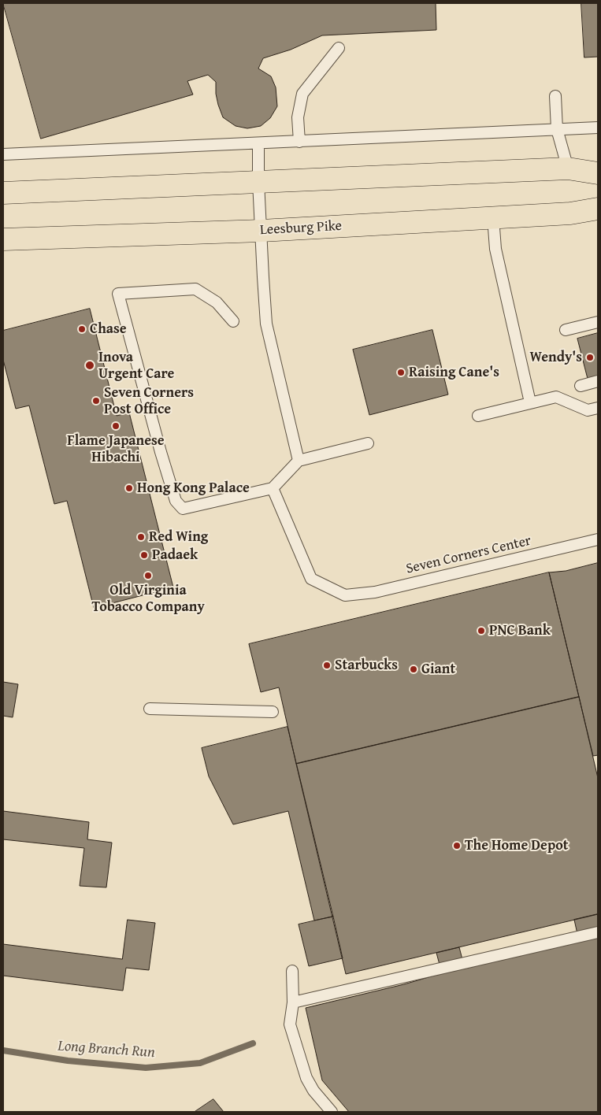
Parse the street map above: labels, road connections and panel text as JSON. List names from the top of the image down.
{
  "streets": {
    "main road": ["Leesburg Pike"],
    "lane": ["Seven Corners Center"]
  },
  "water": ["Long Branch Run"],
  "places": [
    "Chase",
    "Wendy's",
    "Inova Urgent Care",
    "Raising Cane's",
    "Seven Corners Post Office",
    "Flame Japanese Hibachi",
    "Hong Kong Palace",
    "Red Wing",
    "Padaek",
    "Old Virginia Tobacco Company",
    "PNC Bank",
    "Starbucks",
    "Giant",
    "The Home Depot"
  ]
}
